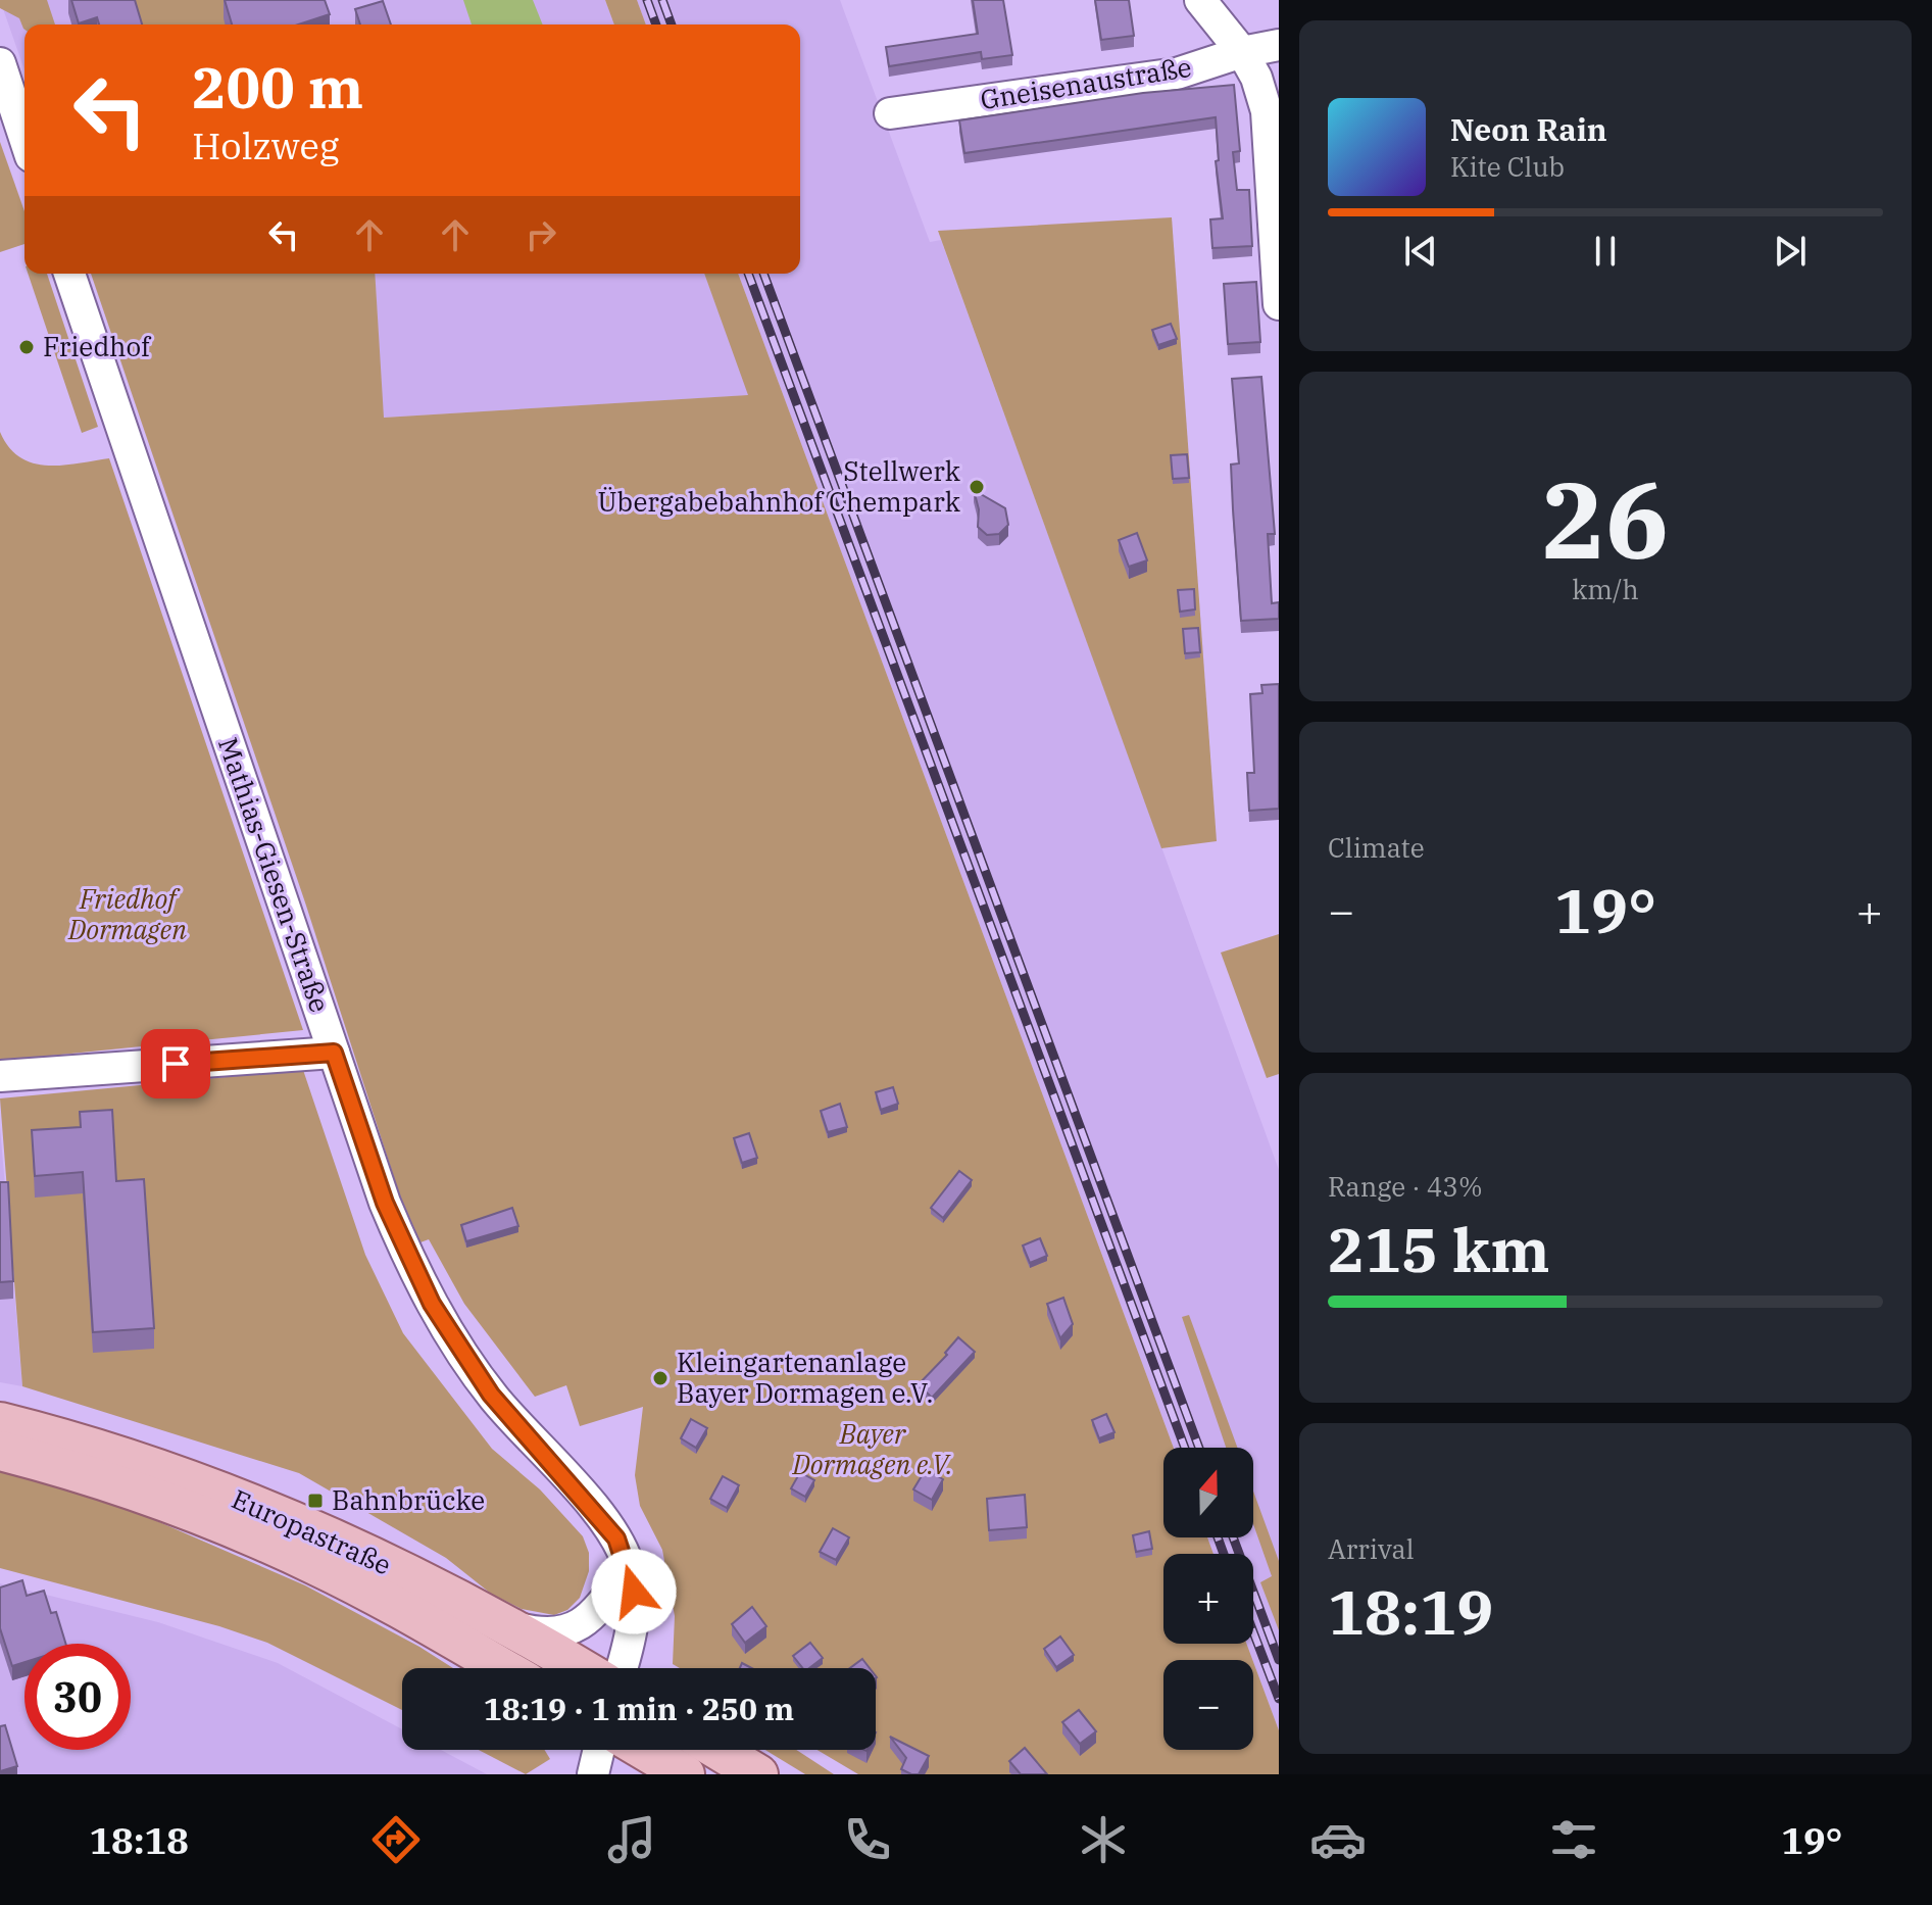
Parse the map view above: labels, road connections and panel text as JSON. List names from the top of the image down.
{
  "streets": {
    "main road": ["Europastraße"],
    "street": ["Gneisenaustraße", "Mathias-Giesen-Straße"]
  },
  "parks": ["Friedhof Dormagen", "Bayer Dormagen e.V."],
  "places": {
    "other": ["Friedhof", "Stellwerk Übergabebahnhof Chempark", "Kleingartenanlage Bayer Dormagen e.V."],
    "transit": ["Bahnbrücke"]
  },
  "north": "top",
  "page": {
    "turn": ["200 m", "Holzweg"],
    "song": ["Neon Rain", "Kite Club"],
    "tile": [
      ["26", "km/h"],
      "Climate",
      ["Range · 43%", "215 km"],
      ["Arrival", "18:19"]
    ],
    "heat": ["−", "19°", "+"],
    "map_buttons": ["+", "−"],
    "limit": "30",
    "trip": "18:19 · 1 min · 250 m",
    "tabs": ["18:18", "19°"]
  }
}
